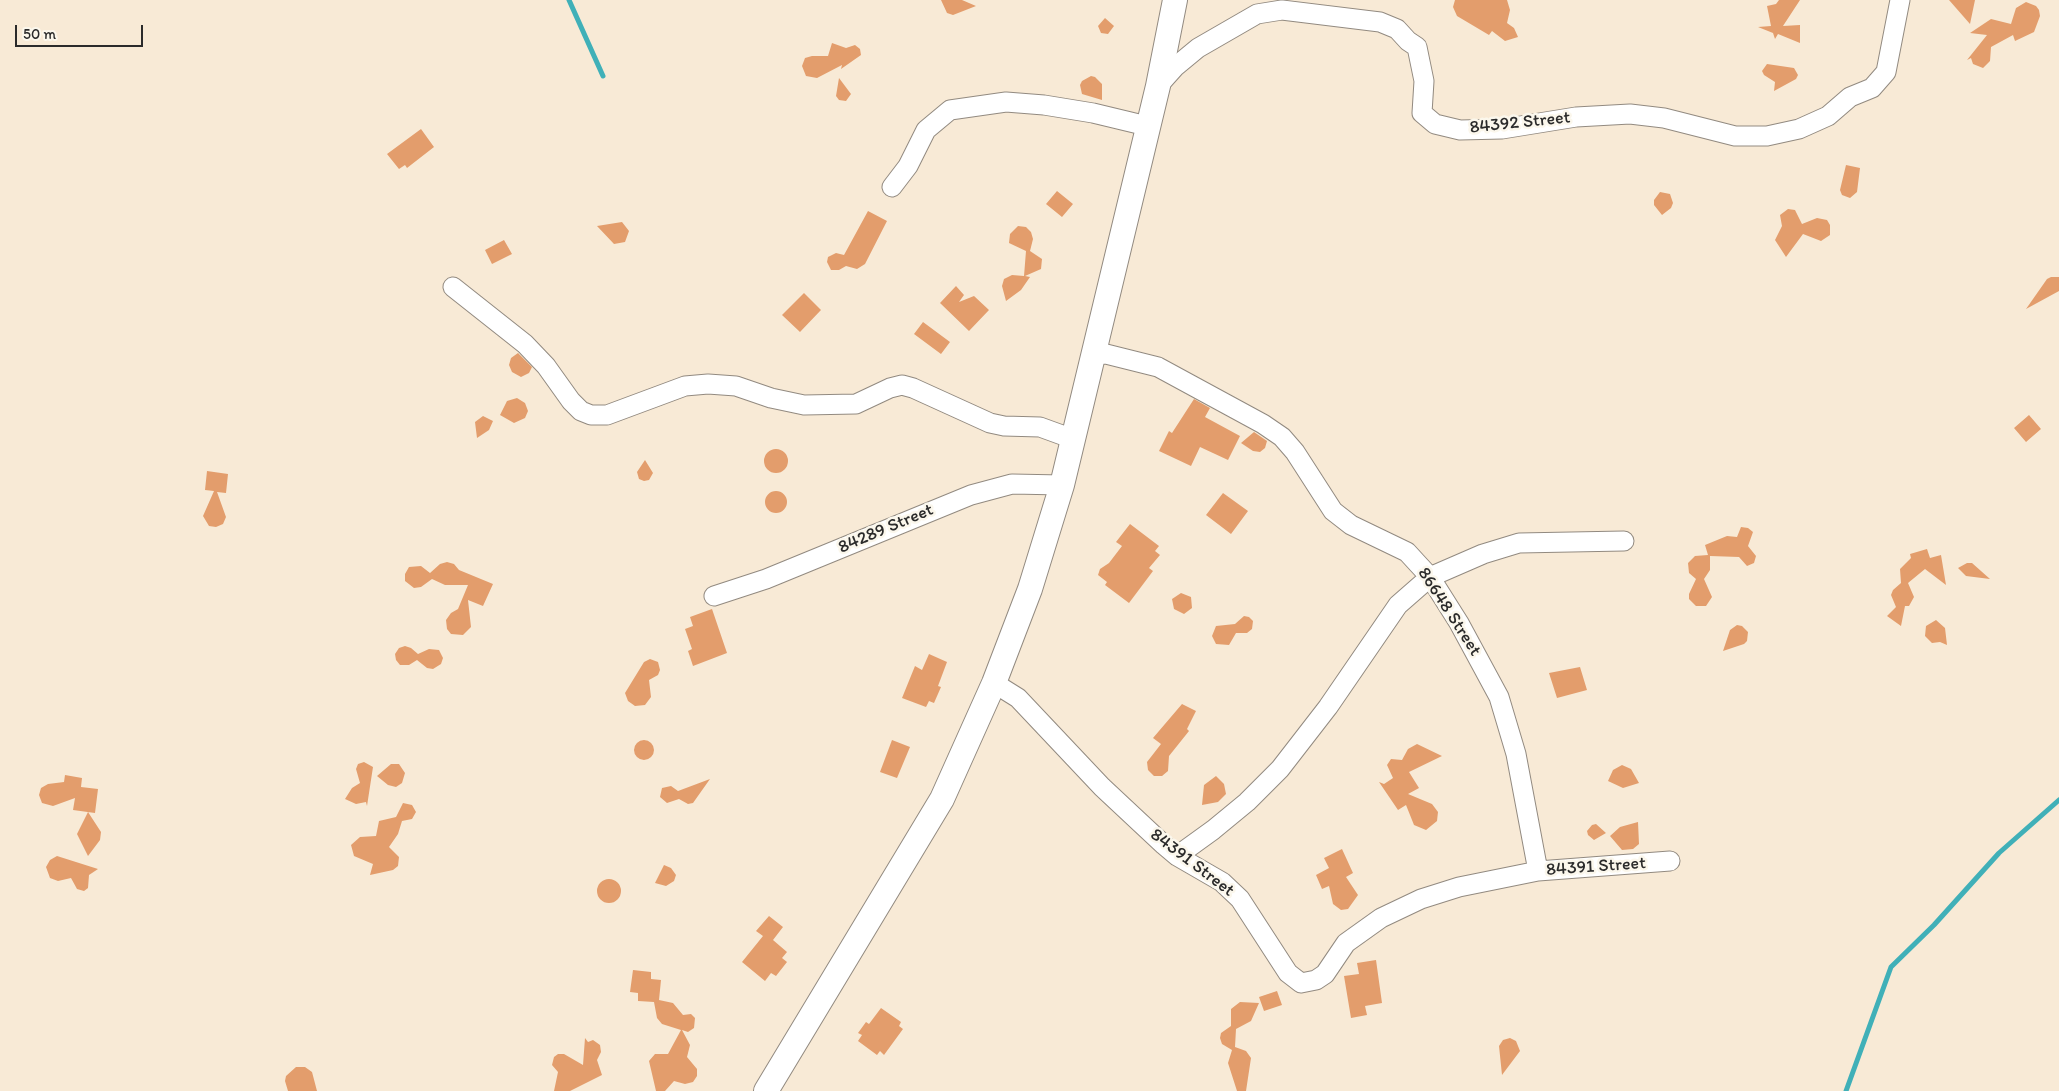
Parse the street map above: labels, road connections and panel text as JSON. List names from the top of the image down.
{
  "streets": {
    "street": [
      "84392 Street",
      "84289 Street",
      "86648 Street",
      "84391 Street"
    ]
  },
  "crossings": [
    ["86648 Street", "84391 Street"]
  ],
  "scale_bar": "50 m"
}
